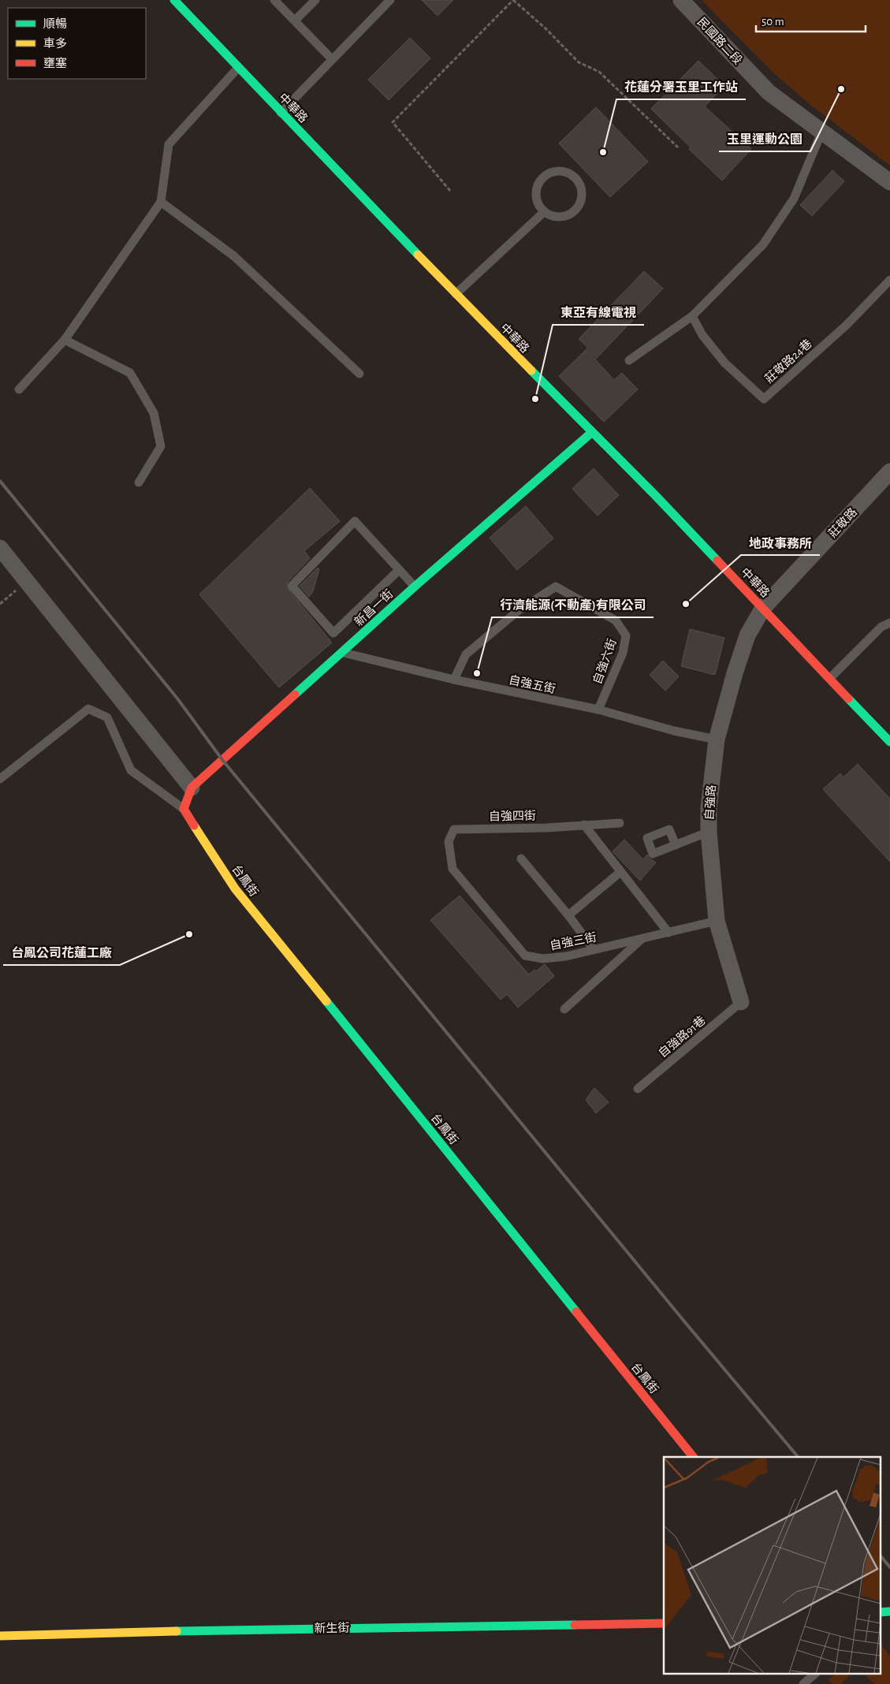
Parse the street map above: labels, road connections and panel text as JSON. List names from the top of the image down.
{
  "streets": {
    "street": [
      "民國路二段",
      "中華路",
      "莊敬路",
      "新昌一街",
      "自強路",
      "台鳳街",
      "新生街"
    ],
    "lane": [
      "莊敬路24巷",
      "自強六街",
      "自強五街",
      "自強四街",
      "自強三街",
      "自強路91巷"
    ]
  },
  "crossings": [
    ["中華路", "莊敬路"],
    ["中華路", "新昌一街"],
    ["中華路", "自強路"],
    ["莊敬路", "自強路"],
    ["新昌一街", "自強五街"],
    ["新昌一街", "台鳳街"],
    ["自強六街", "自強五街"],
    ["自強五街", "自強路"],
    ["自強路", "自強三街"],
    ["自強路", "自強路91巷"],
    ["自強四街", "自強三街"]
  ],
  "places": [
    "玉里運動公園",
    "花蓮分署玉里工作站",
    "東亞有線電視",
    "地政事務所",
    "行濟能源(不動產)有限公司",
    "台鳳公司花蓮工廠"
  ],
  "legend": ["順暢", "車多", "壅塞"],
  "scale_bar": "50 m"
}
